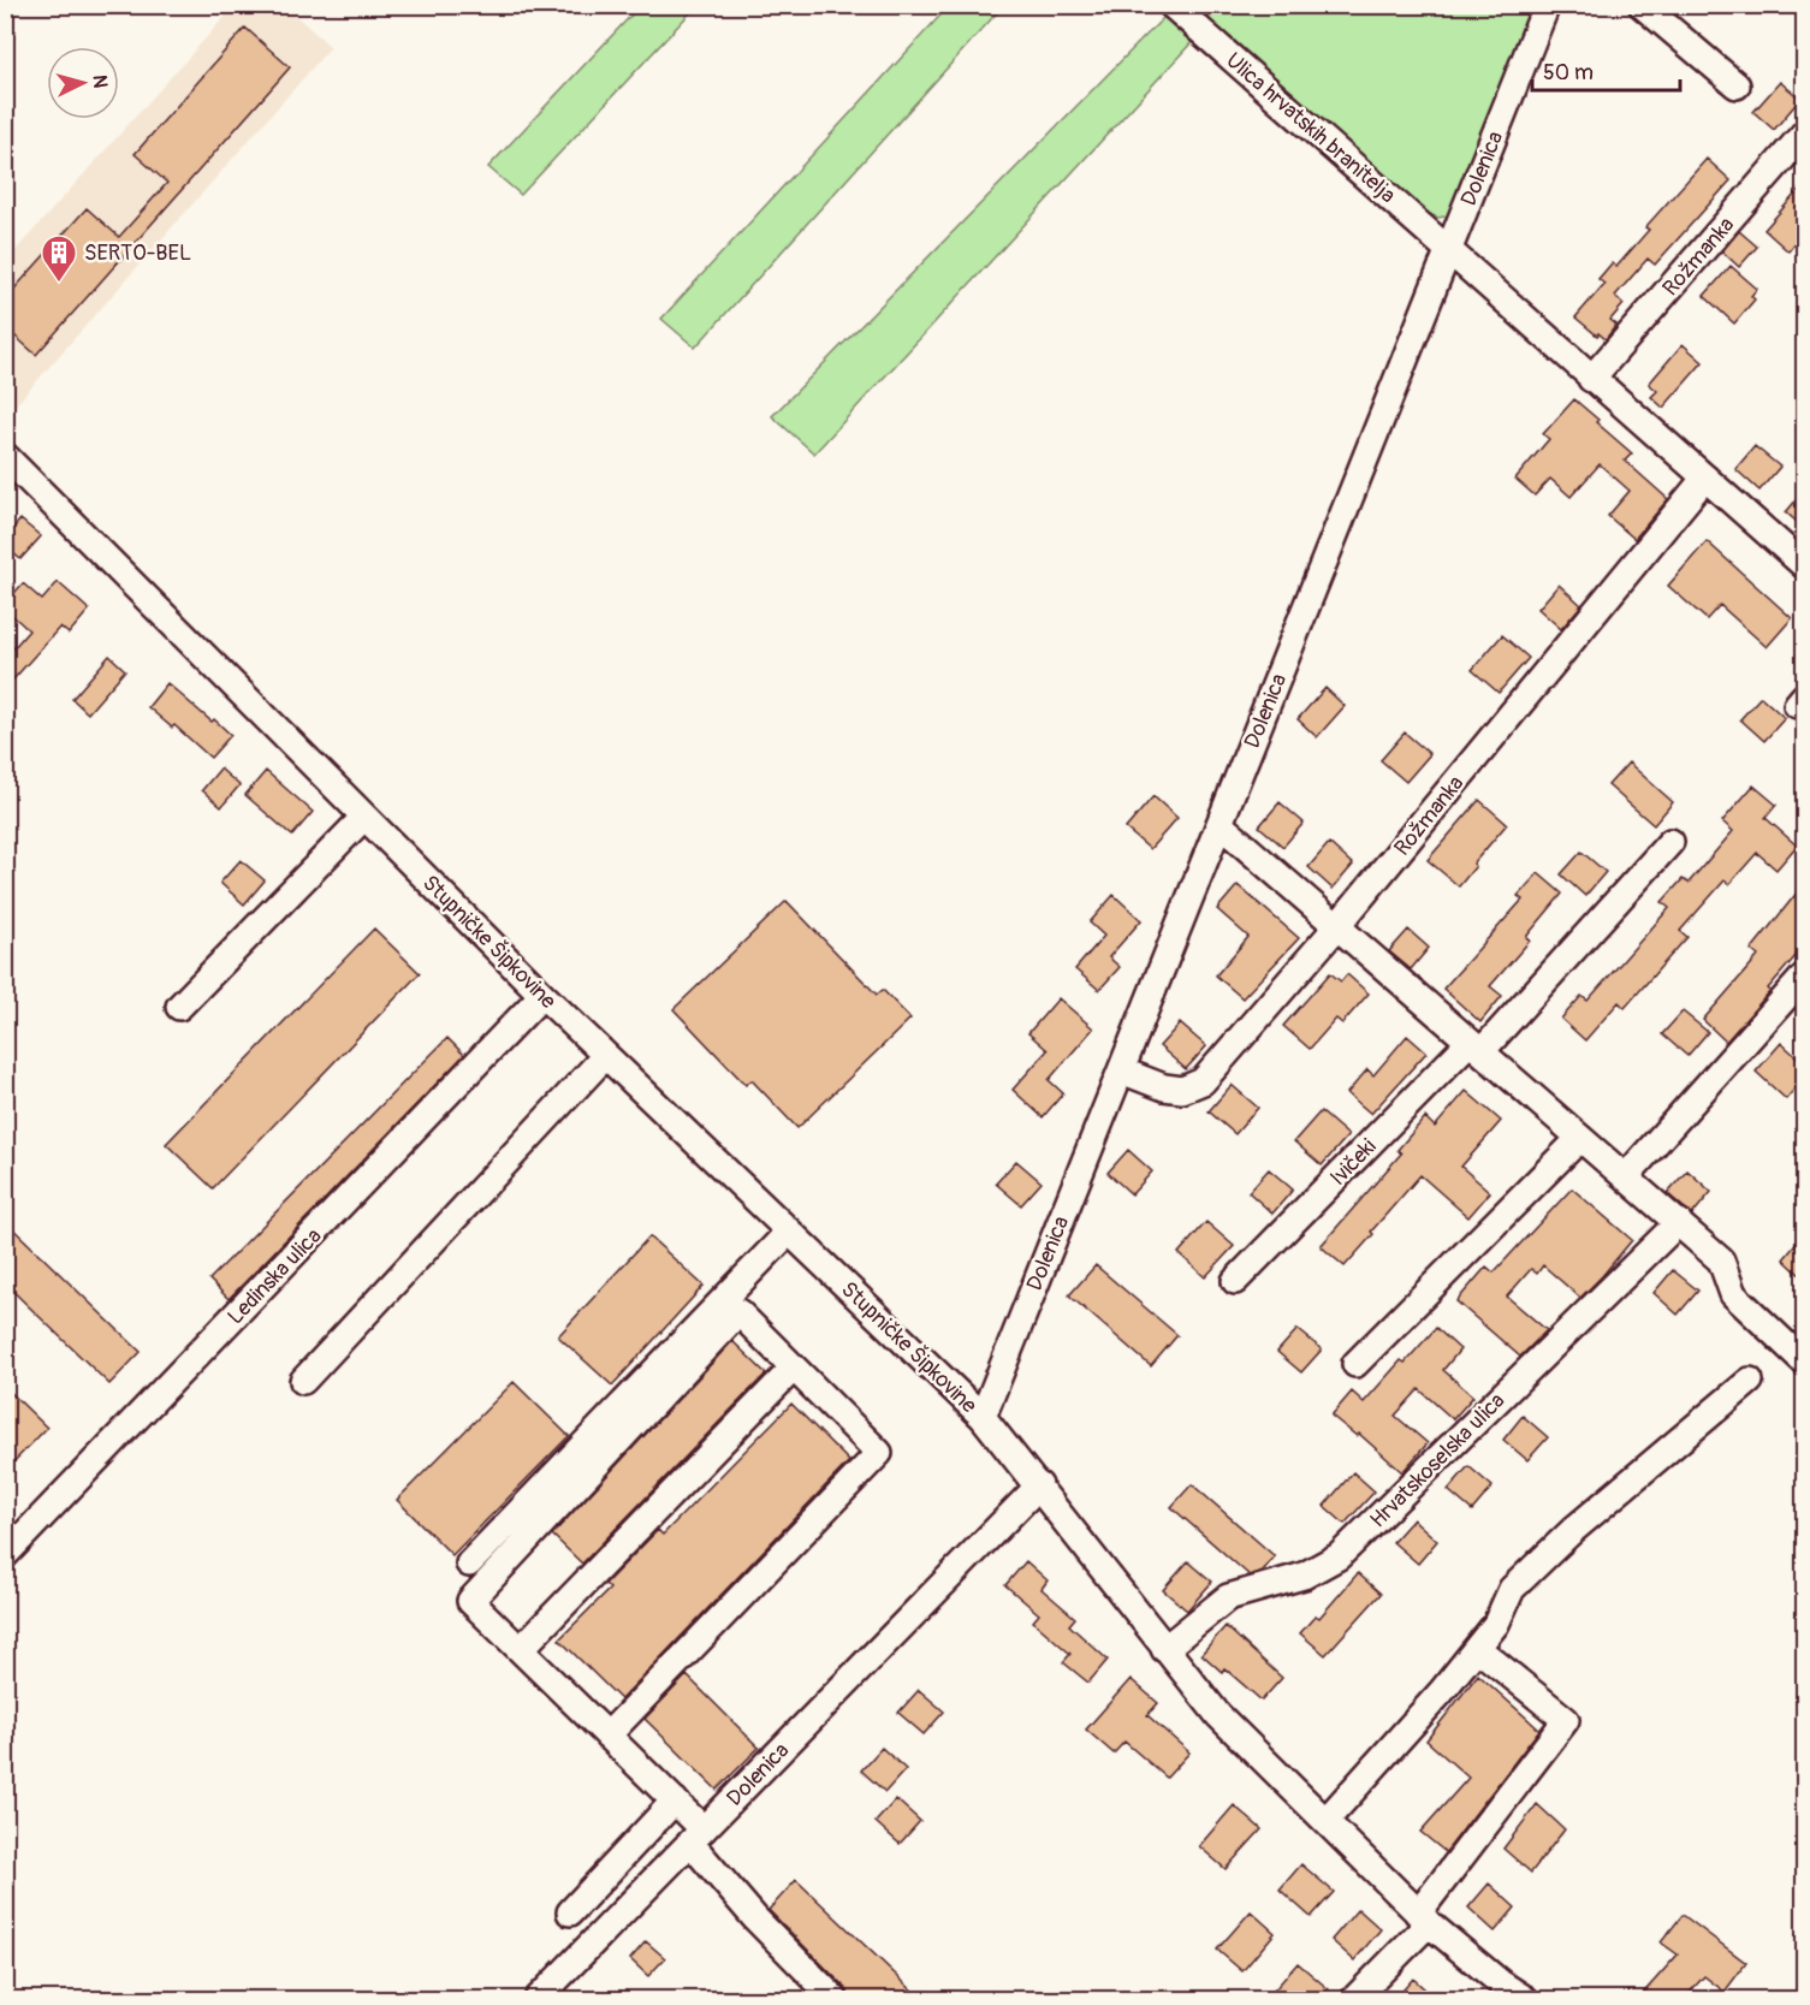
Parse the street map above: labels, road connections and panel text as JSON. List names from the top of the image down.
{
  "streets": {
    "street": [
      "Ulica hrvatskih branitelja",
      "Dolenica",
      "Rožmanka",
      "Stupničke Šipkovine",
      "Ivičeki",
      "Ledinska ulica",
      "Hrvatskoselska ulica"
    ]
  },
  "crossings": [
    ["Ulica hrvatskih branitelja", "Dolenica"],
    ["Dolenica", "Rožmanka"],
    ["Dolenica", "Stupničke Šipkovine"],
    ["Stupničke Šipkovine", "Ledinska ulica"]
  ],
  "places": {
    "building": ["SERTO-BEL"]
  },
  "scale_bar": "50 m",
  "north": "right"
}
